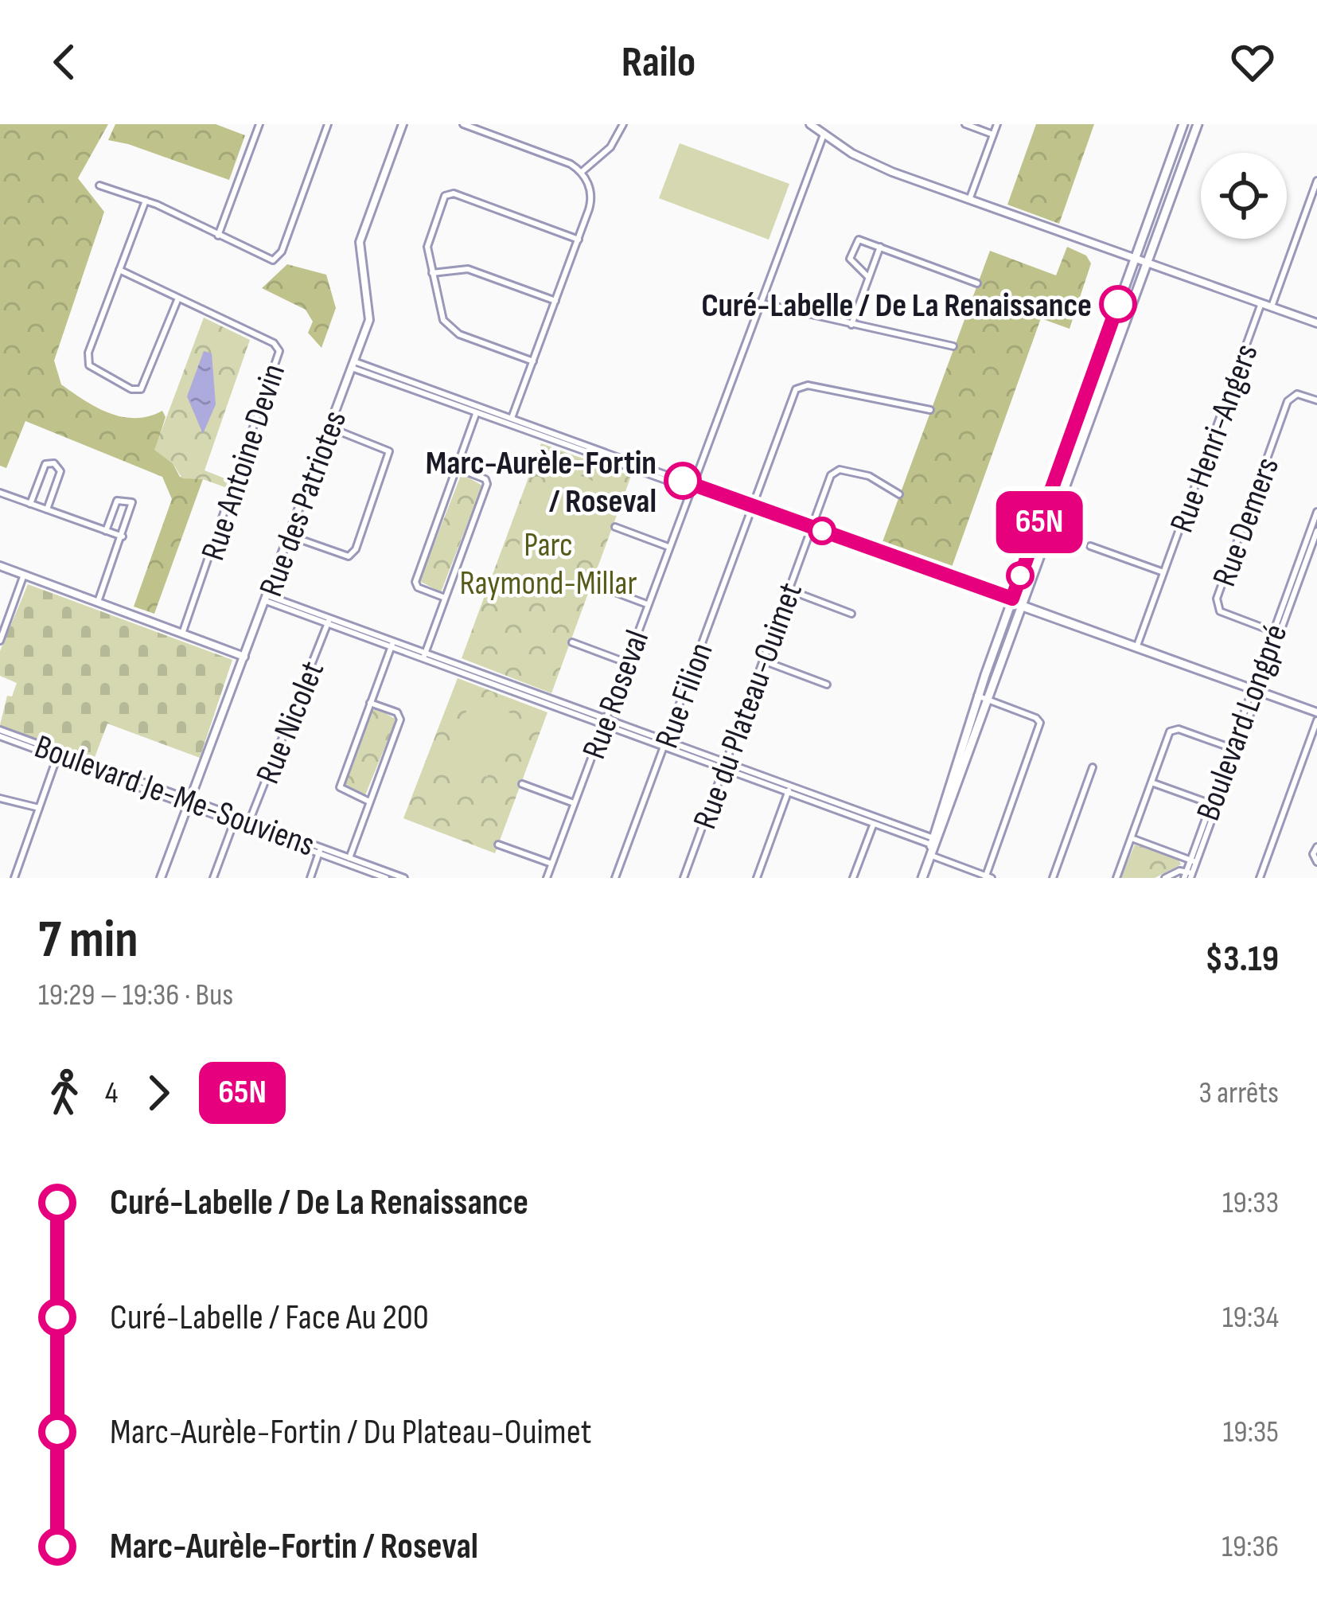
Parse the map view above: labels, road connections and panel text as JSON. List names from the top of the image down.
{
  "streets": {
    "street": [
      "Rue Henri-Angers",
      "Rue Antoine Devin",
      "Rue des Patriotes",
      "Rue Demers",
      "Rue Roseval",
      "Rue Filion",
      "Rue du Plateau-Ouimet",
      "Rue Nicolet",
      "Boulevard Longpré",
      "Boulevard Je-Me-Souviens"
    ]
  },
  "crossings": [
    ["Rue des Patriotes", "Boulevard Je-Me-Souviens"],
    ["Rue Demers", "Boulevard Longpré"],
    ["Rue Nicolet", "Boulevard Je-Me-Souviens"]
  ],
  "parks": ["Parc Raymond-Millar"],
  "places": ["Curé-Labelle / De La Renaissance", "Marc-Aurèle-Fortin / Roseval"],
  "lines": ["bus line 65N"],
  "page": {
    "header": "Railo",
    "on_map": "65N",
    "heading": ["7 min", "19:29 – 19:36 · Bus", "$3.19"],
    "legs": ["4", "65N", "3 arrêts"],
    "list": [
      {
        "name": "Curé-Labelle / De La Renaissance",
        "value": "19:33"
      },
      {
        "name": "Curé-Labelle / Face Au 200",
        "value": "19:34"
      },
      {
        "name": "Marc-Aurèle-Fortin / Du Plateau-Ouimet",
        "value": "19:35"
      },
      {
        "name": "Marc-Aurèle-Fortin / Roseval",
        "value": "19:36"
      }
    ]
  }
}
